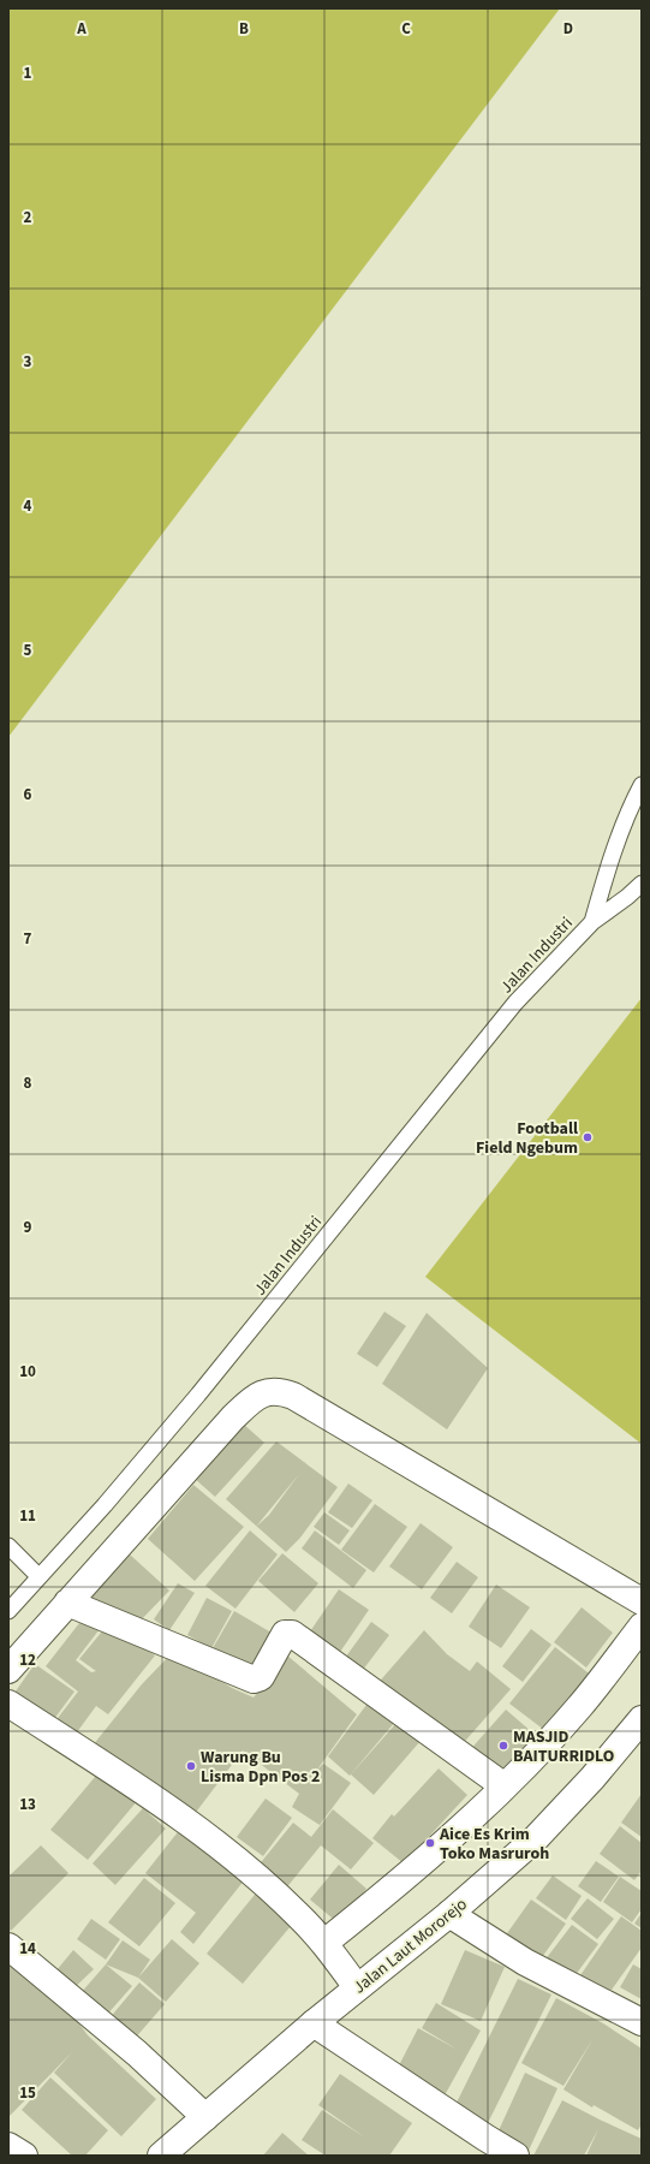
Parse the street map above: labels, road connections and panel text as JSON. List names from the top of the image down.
{
  "streets": {
    "street": ["Jalan Laut Mororejo"],
    "lane": ["Jalan Industri"]
  },
  "places": [
    "Football Field Ngebum",
    "MASJID BAITURRIDLO",
    "Warung Bu Lisma Dpn Pos 2",
    "Aice Es Krim Toko Masruroh"
  ],
  "grid": {
    "columns": [
      "A",
      "B",
      "C",
      "D"
    ],
    "rows": [
      "1",
      "2",
      "3",
      "4",
      "5",
      "6",
      "7",
      "8",
      "9",
      "10",
      "11",
      "12",
      "13",
      "14",
      "15"
    ]
  }
}
